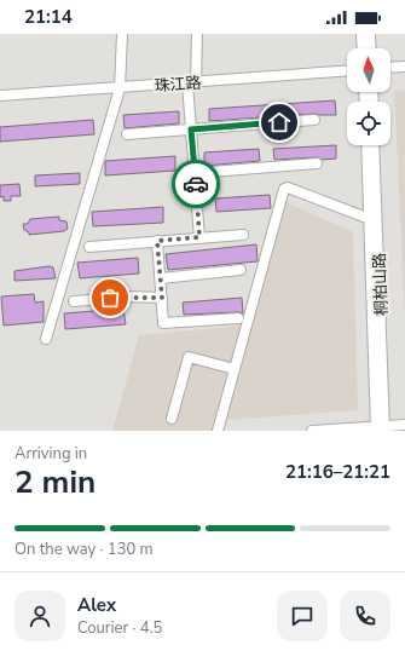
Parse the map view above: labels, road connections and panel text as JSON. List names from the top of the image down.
{
  "streets": {
    "street": ["珠江路", "桐柏山路"]
  },
  "north": "top",
  "page": {
    "status": "21:14",
    "heading": ["2 min", "Arriving in", "21:16–21:21"],
    "panel": ["Alex", "Courier · 4.5"],
    "bar": "On the way · 130 m"
  }
}
